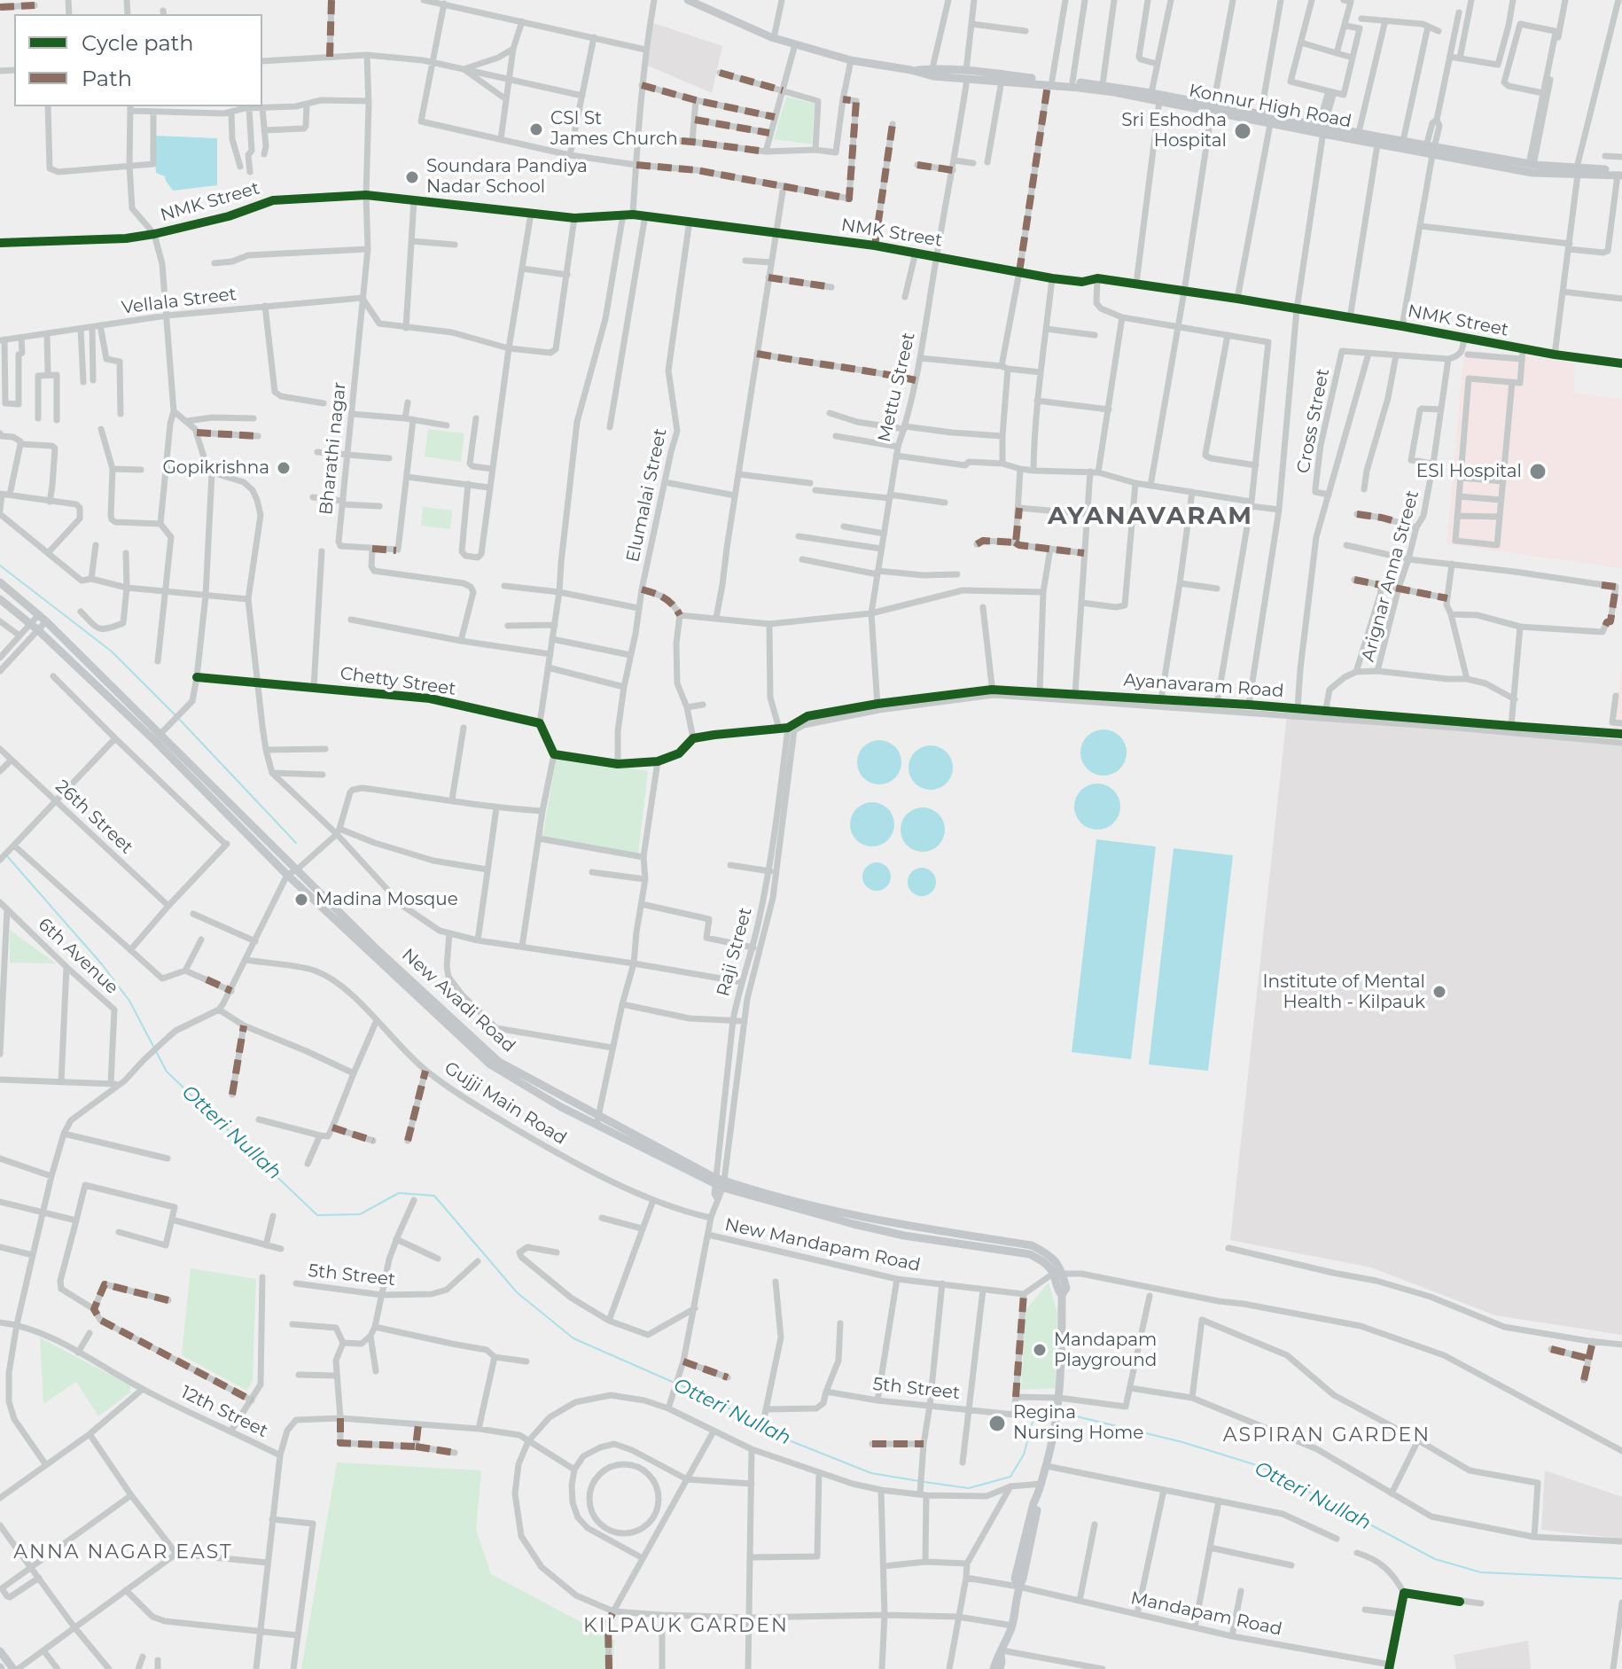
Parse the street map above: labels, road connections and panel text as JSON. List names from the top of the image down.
{
  "streets": {
    "main road": ["Konnur High Road", "New Avadi Road"],
    "street": [
      "NMK Street",
      "Vellala Street",
      "Mettu Street",
      "Cross Street",
      "Bharathi nagar",
      "Elumalai Street",
      "Arignar Anna Street",
      "Chetty Street",
      "Ayanavaram Road",
      "26th Street",
      "Raji Street",
      "6th Avenue",
      "Gujji Main Road",
      "New Mandapam Road",
      "5th Street",
      "12th Street",
      "Mandapam Road"
    ]
  },
  "crossings": [
    ["Konnur High Road", "Mettu Street"],
    ["NMK Street", "Mettu Street"],
    ["NMK Street", "Bharathi nagar"],
    ["NMK Street", "Elumalai Street"],
    ["Vellala Street", "Bharathi nagar"],
    ["Mettu Street", "Ayanavaram Road"],
    ["Cross Street", "Arignar Anna Street"],
    ["Ayanavaram Road", "Raji Street"],
    ["Raji Street", "New Avadi Road"],
    ["Gujji Main Road", "New Mandapam Road"]
  ],
  "districts": [
    "AYANAVARAM",
    "ASPIRAN GARDEN",
    "ANNA NAGAR EAST",
    "KILPAUK GARDEN"
  ],
  "water": ["Otteri Nullah"],
  "places": [
    "CSI St James Church",
    "Sri Eshodha Hospital",
    "Soundara Pandiya Nadar School",
    "Gopikrishna",
    "ESI Hospital",
    "Madina Mosque",
    "Institute of Mental Health - Kilpauk",
    "Mandapam Playground",
    "Regina Nursing Home"
  ],
  "legend": ["Cycle path", "Path"]
}
